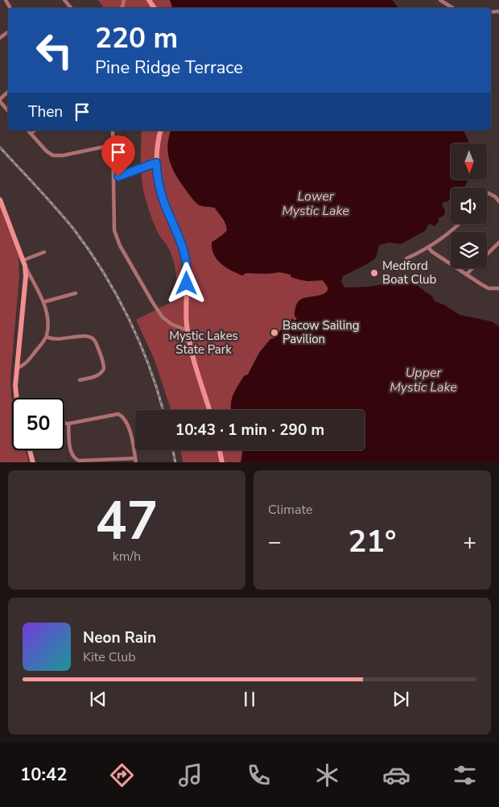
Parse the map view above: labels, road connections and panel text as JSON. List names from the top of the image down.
{
  "water": ["Lower Mystic Lake", "Upper Mystic Lake"],
  "parks": ["Mystic Lakes State Park"],
  "places": ["Medford Boat Club", "Bacow Sailing Pavilion"],
  "north": "bottom",
  "page": {
    "turn": ["220 m", "Pine Ridge Terrace"],
    "then": "Then",
    "limit": "50",
    "trip": "10:43 · 1 min · 290 m",
    "tile": [
      ["47", "km/h"],
      "Climate"
    ],
    "heat": ["−", "21°", "+"],
    "song": ["Neon Rain", "Kite Club"],
    "tabs": "10:42"
  }
}
